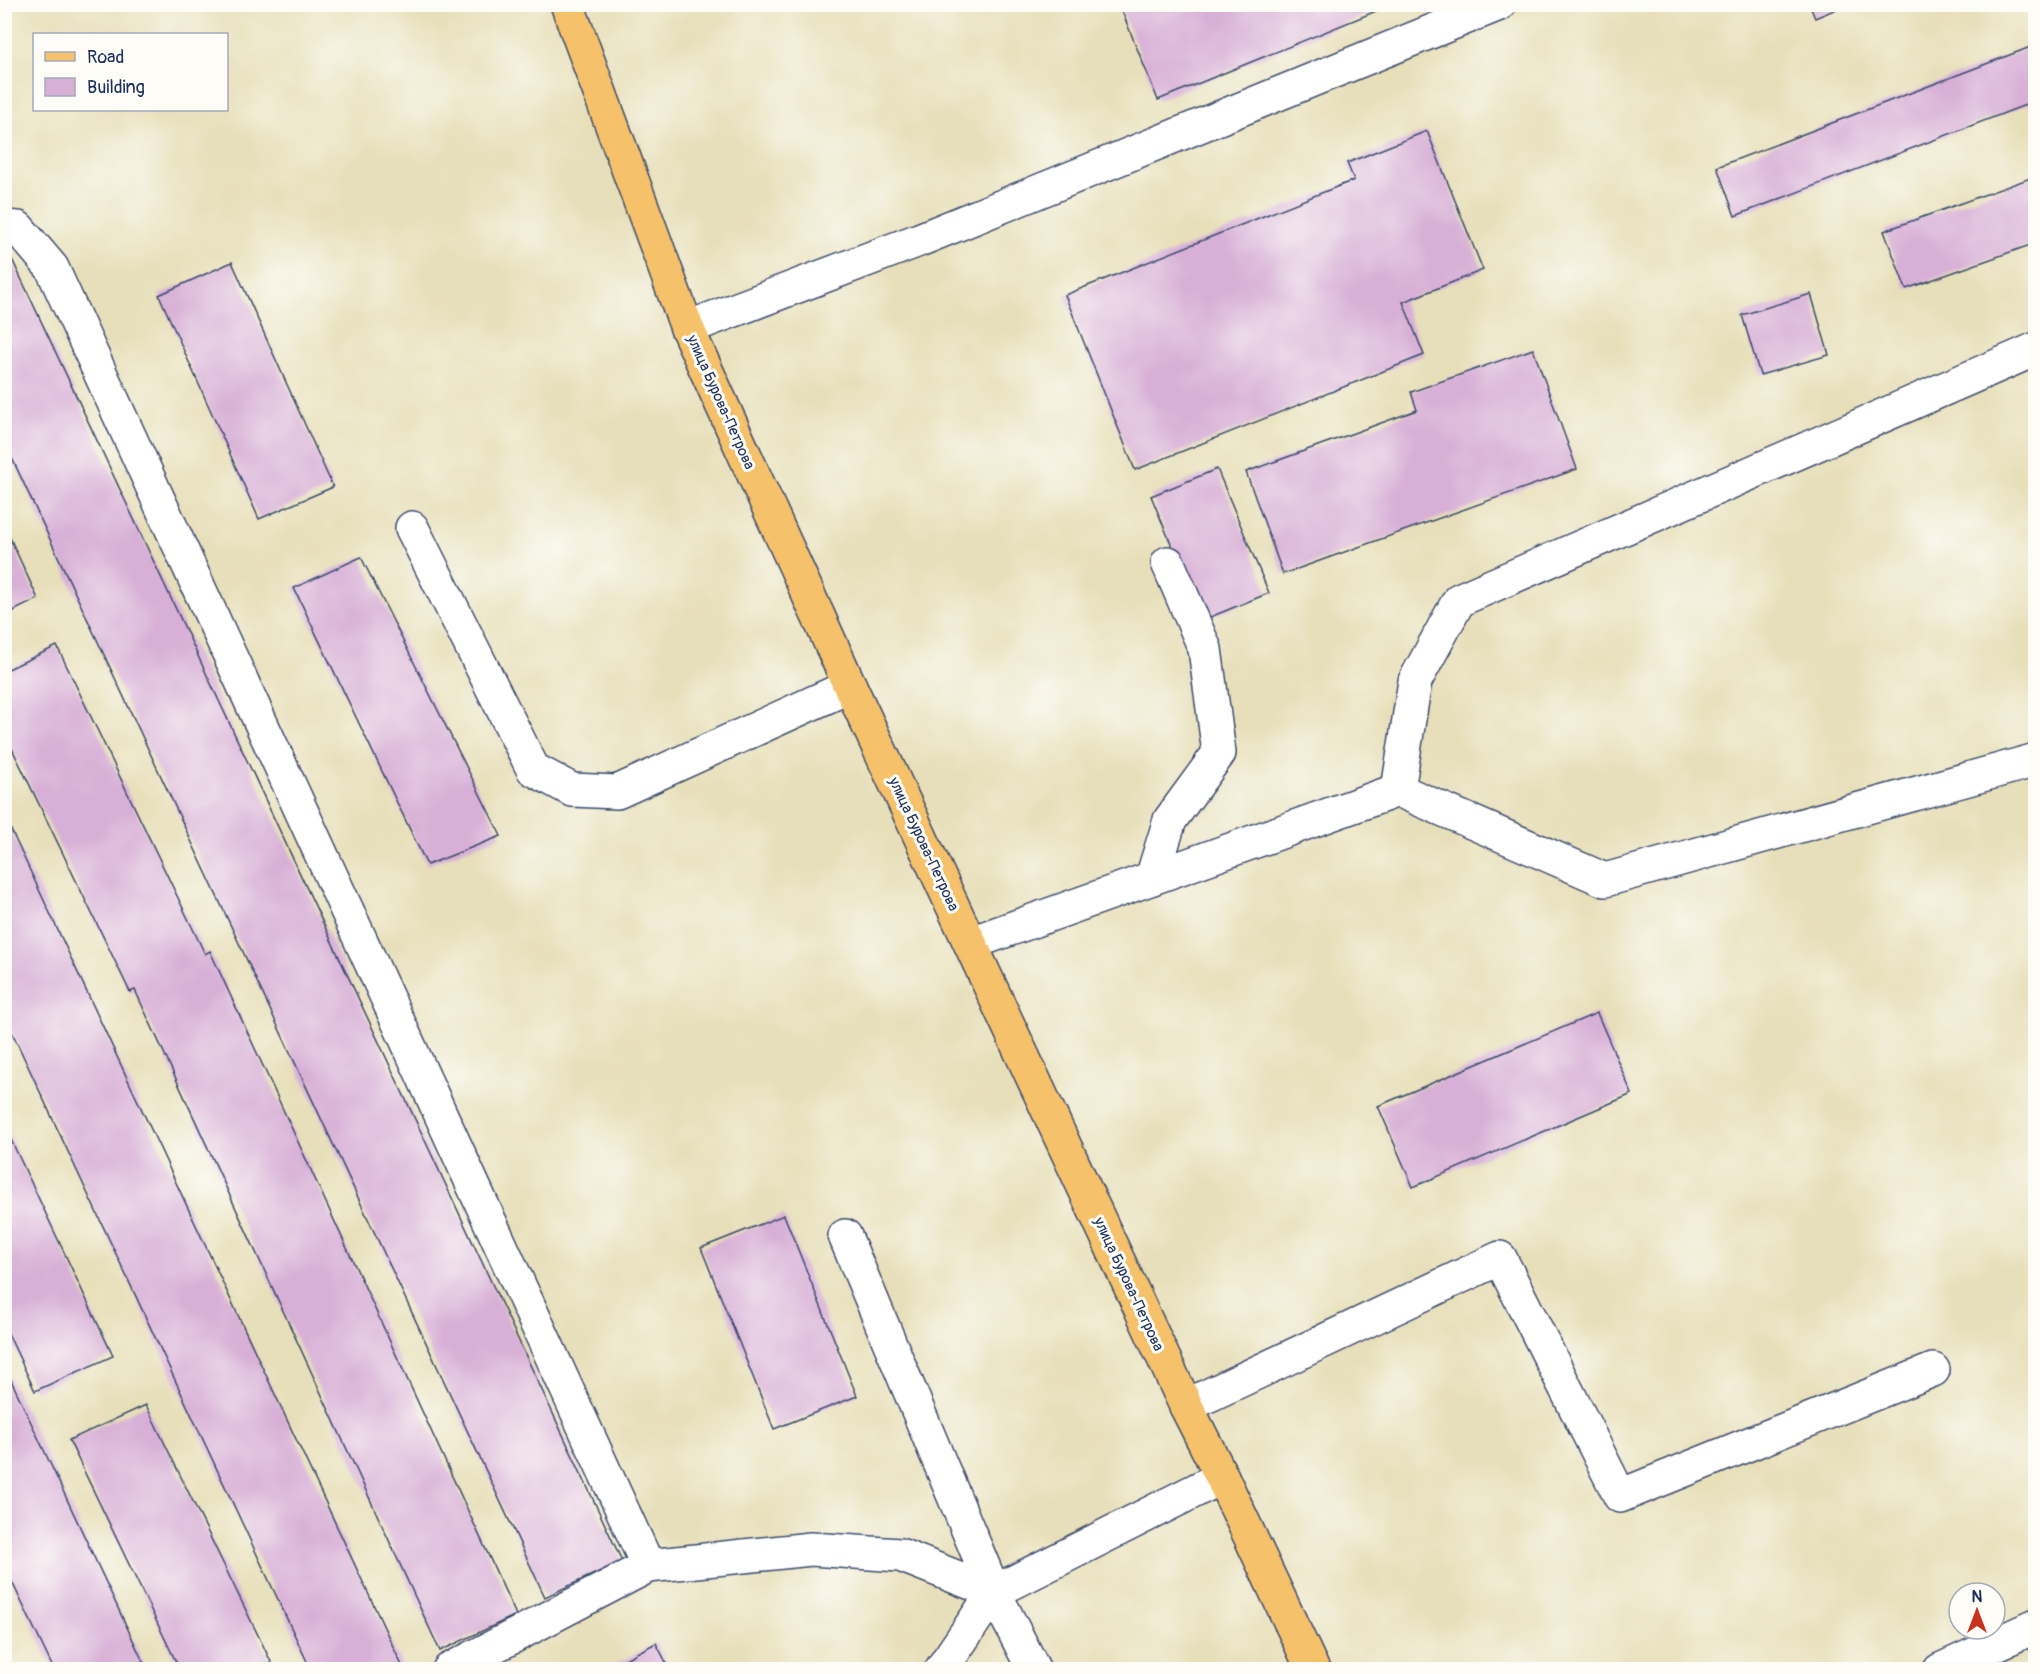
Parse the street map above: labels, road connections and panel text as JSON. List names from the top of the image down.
{
  "streets": {
    "main road": ["улица Бурова-Петрова"]
  },
  "legend": ["Road", "Building"],
  "north": "top"
}
